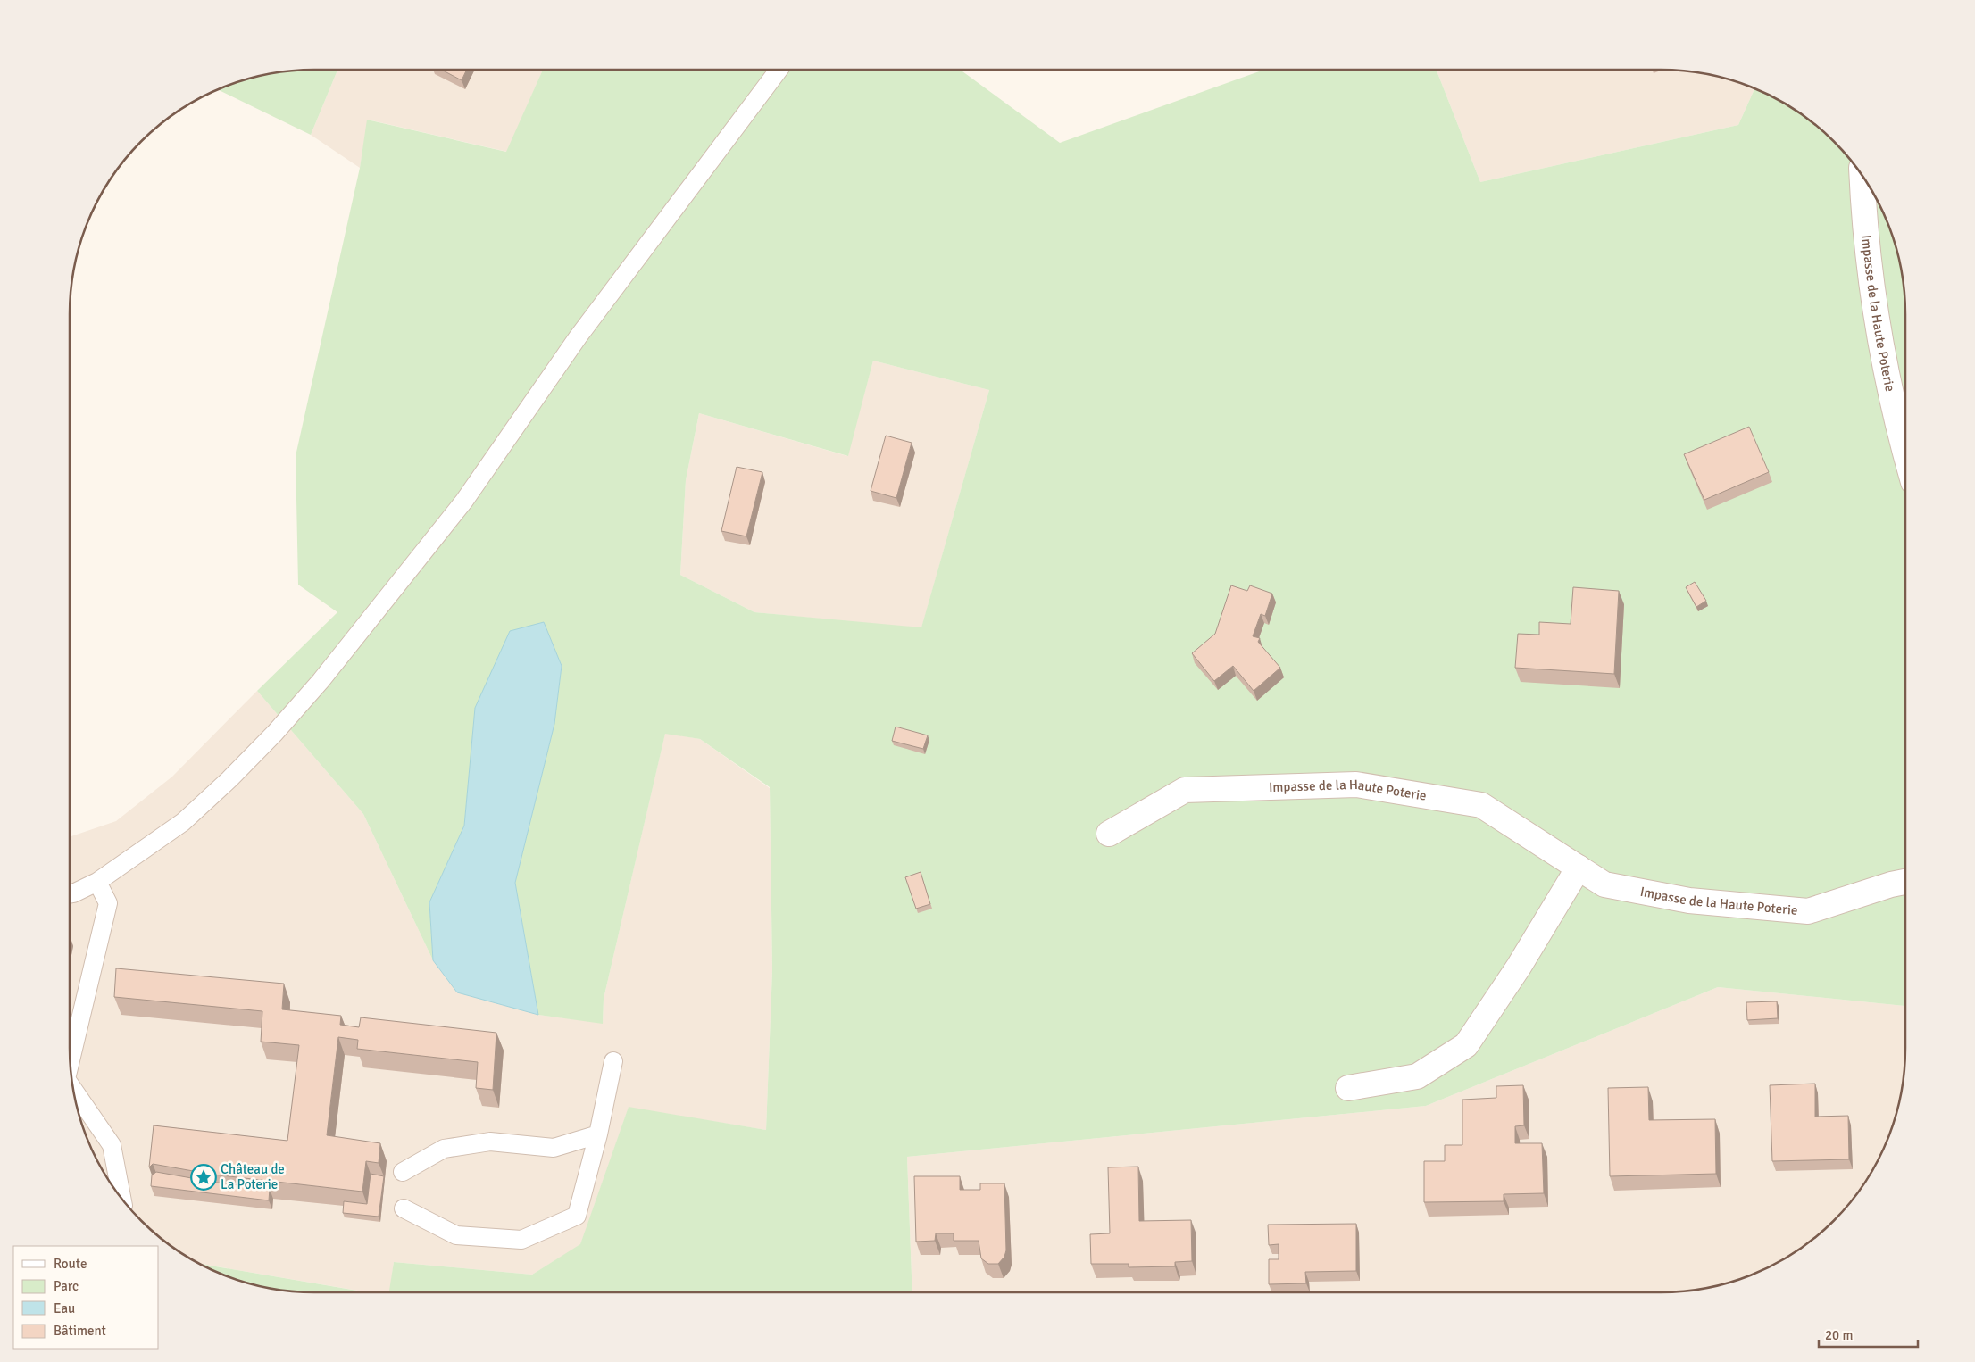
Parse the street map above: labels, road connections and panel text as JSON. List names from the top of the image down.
{
  "streets": {
    "street": ["Impasse de la Haute Poterie"]
  },
  "places": {
    "place": ["Château de La Poterie"]
  },
  "legend": [
    "Route",
    "Parc",
    "Eau",
    "Bâtiment"
  ],
  "scale_bar": "20 m"
}
